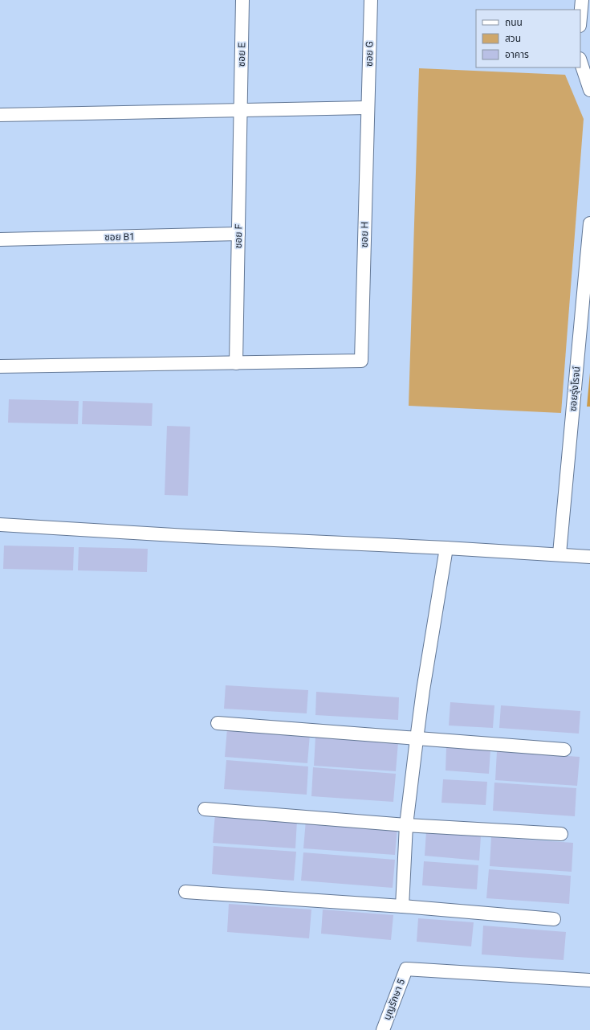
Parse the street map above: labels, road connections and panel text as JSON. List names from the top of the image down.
{
  "streets": {
    "street": [
      "ซอย G",
      "ซอย E",
      "ซอย H",
      "ซอย F",
      "ซอย B1",
      "ซอยรุ่งโรจน์",
      "บุญรักษา 5"
    ]
  },
  "crossings": [
    ["ซอย G", "ซอย H"],
    ["ซอย E", "ซอย F"],
    ["ซอย H", "ซอย F"],
    ["ซอย F", "ซอย B1"]
  ],
  "legend": ["ถนน", "สวน", "อาคาร"]
}
